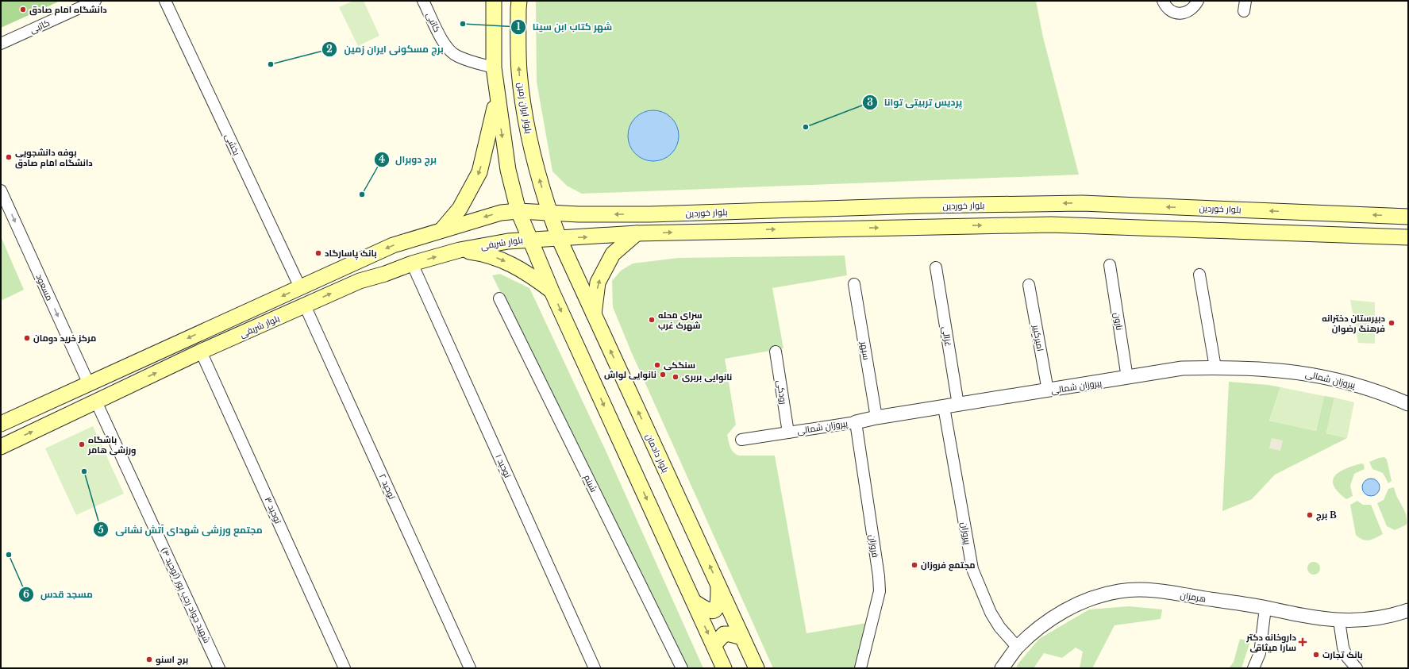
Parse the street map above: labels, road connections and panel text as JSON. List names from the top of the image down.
{
  "streets": {
    "main road": [
      "بلوار ایران زمین",
      "بلوار خوردین",
      "بلوار شریفی",
      "بلوار دادمان"
    ],
    "street": [
      "کاتبی",
      "بخشی",
      "مسعود",
      "نارون",
      "غزالی",
      "امیرکبیر",
      "سپهر",
      "پیروزان شمالی",
      "رودکی",
      "توحید ۱",
      "شبنم",
      "توحید ۲",
      "توحید ۳",
      "پیروزان",
      "فروزان",
      "شهید جواد رجب پور (توحید ۴)",
      "هرمزان"
    ]
  },
  "crossings": [
    ["بلوار ایران زمین", "بلوار خوردین"],
    ["بلوار ایران زمین", "بلوار دادمان"],
    ["بخشی", "بلوار شریفی"],
    ["بلوار خوردین", "بلوار شریفی"],
    ["بلوار خوردین", "بلوار دادمان"],
    ["بلوار شریفی", "مسعود"],
    ["بلوار شریفی", "توحید ۱"],
    ["بلوار شریفی", "توحید ۲"],
    ["بلوار شریفی", "توحید ۳"],
    ["بلوار شریفی", "شهید جواد رجب پور (توحید ۴)"],
    ["نارون", "پیروزان شمالی"],
    ["غزالی", "پیروزان شمالی"],
    ["امیرکبیر", "پیروزان شمالی"],
    ["سپهر", "پیروزان شمالی"],
    ["پیروزان شمالی", "رودکی"],
    ["پیروزان شمالی", "پیروزان"],
    ["پیروزان شمالی", "فروزان"],
    ["پیروزان", "هرمزان"]
  ],
  "one_way": ["مسعود"],
  "places": {
    "other": [
      "دانشگاه امام صادق",
      "شهر کتاب ابن سینا",
      "برج مسکونی ایران زمین",
      "پردیس تربیتی توانا",
      "بوفه دانشجویی دانشگاه امام صادق",
      "برج دوبرال",
      "بانک پاسارگاد",
      "سرای محله شهرک غرب",
      "دبیرستان دخترانه فرهنگ رضوان",
      "مرکز خرید دومان",
      "سنگکی",
      "نانوایی لواش",
      "نانوایی بربری",
      "باشگاه ورزشی هامر",
      "مجتمع ورزشی شهدای آتش نشانی",
      "برج B",
      "مسجد قدس",
      "مجتمع فروزان",
      "بانک تجارت",
      "برج اسنو"
    ],
    "health": ["داروخانه دکتر سارا میثاقی"]
  }
}
